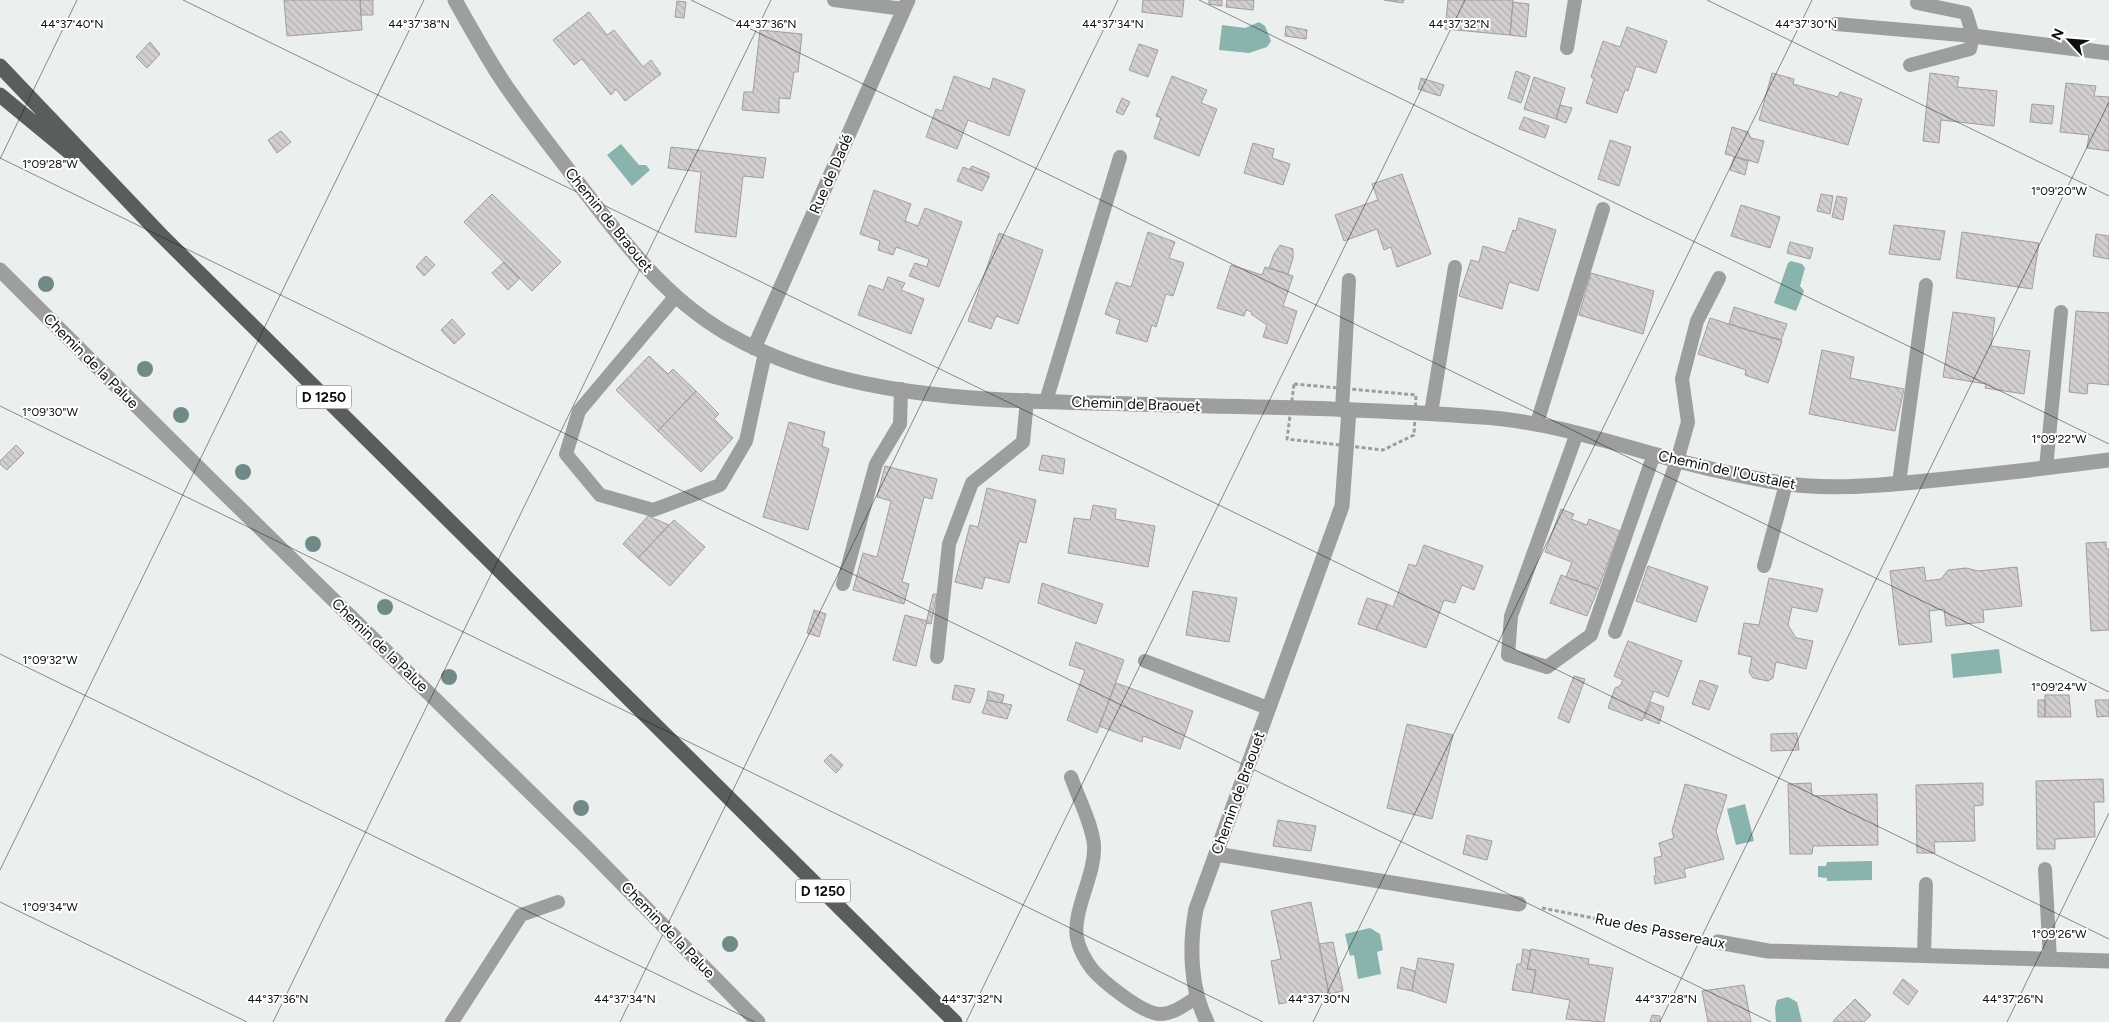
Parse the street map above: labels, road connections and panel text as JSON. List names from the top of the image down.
{
  "streets": {
    "main road": ["D 1250"],
    "street": [
      "Rue de Dadé",
      "Chemin de Braouet",
      "Chemin de la Palue",
      "Chemin de l'Oustalet",
      "Rue des Passereaux"
    ]
  },
  "crossings": [
    ["Rue de Dadé", "Chemin de Braouet"],
    ["Chemin de Braouet", "Chemin de l'Oustalet"]
  ],
  "north": "top left",
  "coordinates": [
    "44°37'40\"N",
    "44°37'38\"N",
    "44°37'36\"N",
    "44°37'34\"N",
    "44°37'32\"N",
    "44°37'30\"N",
    "1°09'28\"W",
    "1°09'20\"W",
    "1°09'30\"W",
    "1°09'22\"W",
    "1°09'32\"W",
    "1°09'24\"W",
    "1°09'34\"W",
    "1°09'26\"W",
    "44°37'28\"N",
    "44°37'26\"N"
  ]
}
